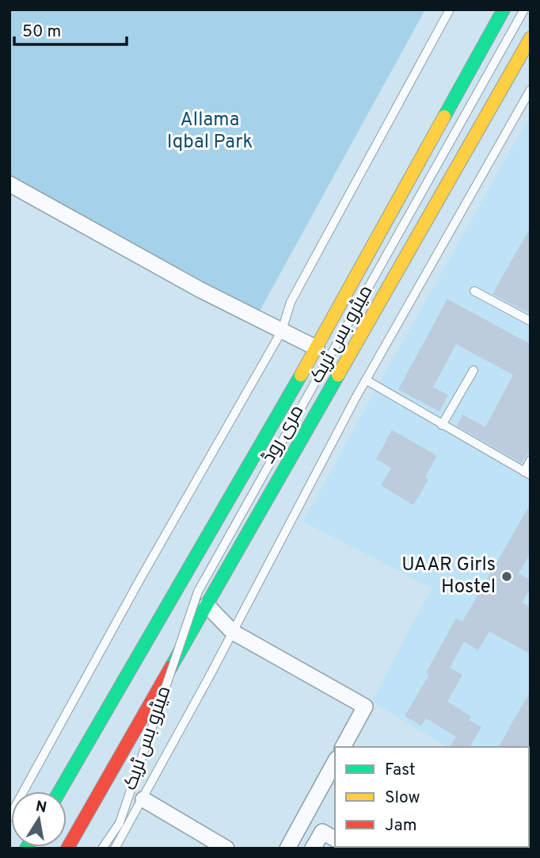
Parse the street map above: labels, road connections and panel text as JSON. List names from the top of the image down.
{
  "streets": {
    "main road": ["مری روڈ"],
    "lane": ["میٹرو بس ٹریک"]
  },
  "parks": ["Allama Iqbal Park"],
  "places": ["UAAR Girls Hostel"],
  "legend": ["Fast", "Slow", "Jam"],
  "scale_bar": "50 m",
  "north": "top"
}
